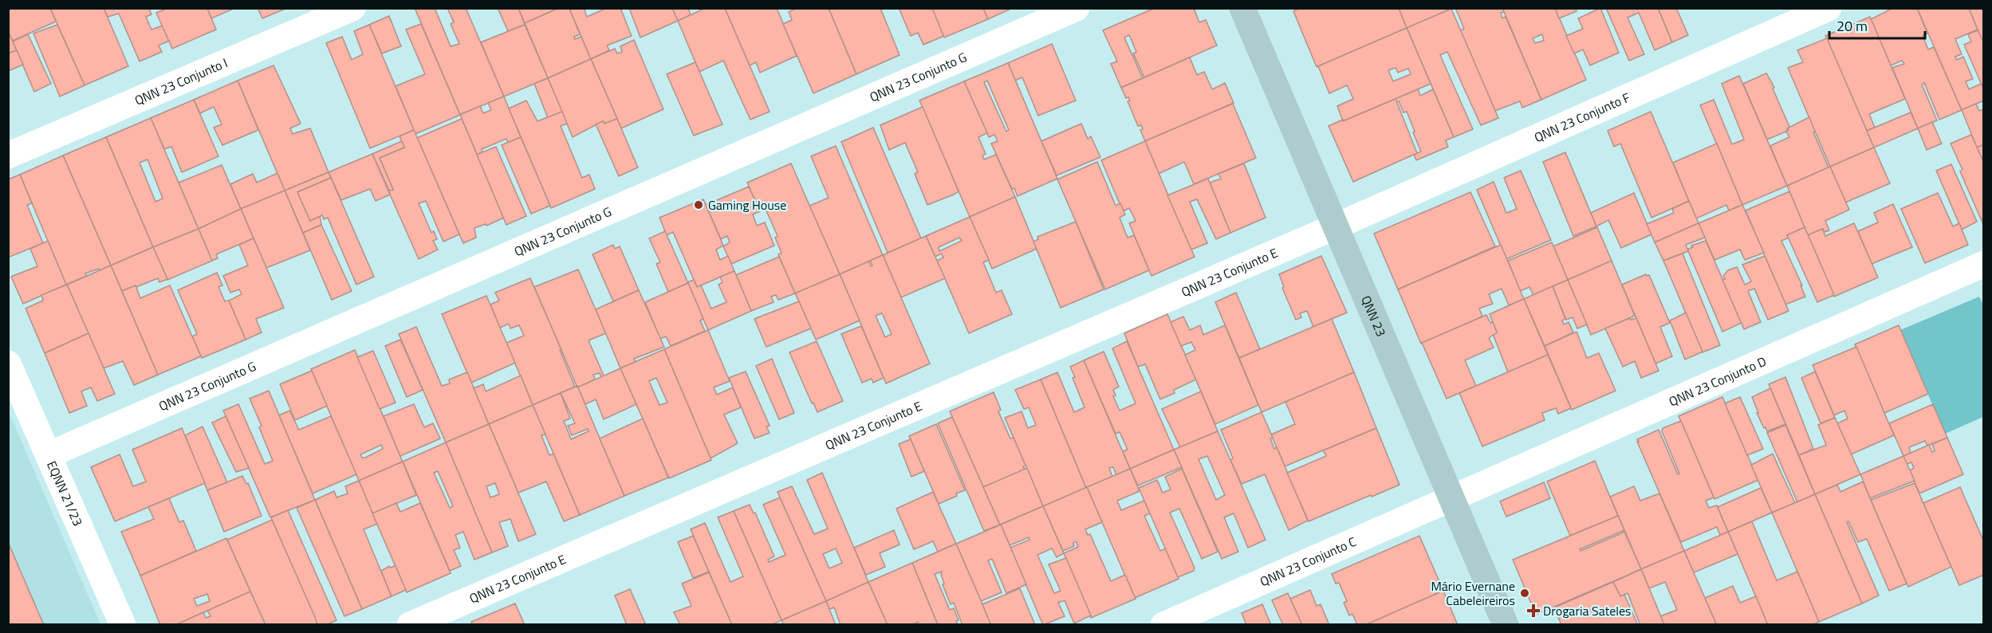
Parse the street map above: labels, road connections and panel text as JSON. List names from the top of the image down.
{
  "streets": {
    "street": [
      "QNN 23 Conjunto G",
      "QNN 23 Conjunto I",
      "QNN 23 Conjunto F",
      "QNN 23 Conjunto E",
      "QNN 23",
      "QNN 23 Conjunto D",
      "EQNN 21/23",
      "QNN 23 Conjunto C"
    ]
  },
  "crossings": [
    ["QNN 23 Conjunto G", "EQNN 21/23"],
    ["QNN 23 Conjunto F", "QNN 23 Conjunto E"],
    ["QNN 23 Conjunto F", "QNN 23"],
    ["QNN 23 Conjunto E", "QNN 23"],
    ["QNN 23", "QNN 23 Conjunto D"],
    ["QNN 23", "QNN 23 Conjunto C"],
    ["QNN 23 Conjunto D", "QNN 23 Conjunto C"]
  ],
  "places": {
    "other": ["Gaming House", "Mário Evernane Cabeleireiros"],
    "health": ["Drogaria Sateles"]
  },
  "scale_bar": "20 m"
}
